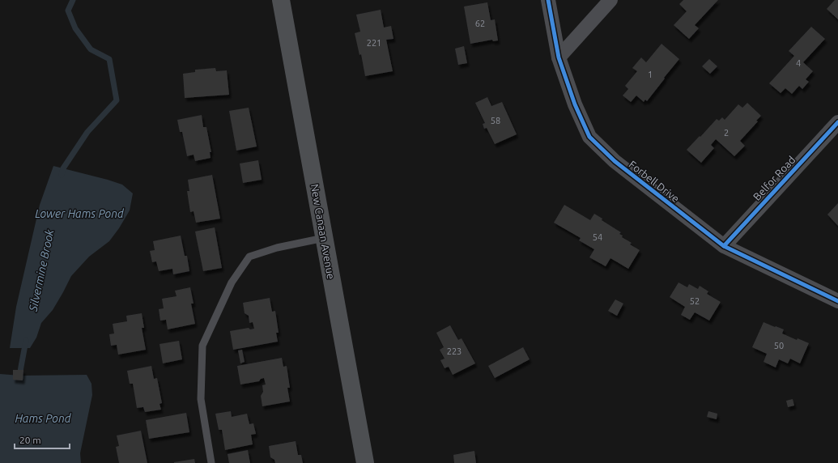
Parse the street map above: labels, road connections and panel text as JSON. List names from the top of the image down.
{
  "streets": {
    "main road": ["New Canaan Avenue"],
    "street": ["Belfor Road", "Forbell Drive"]
  },
  "crossings": [
    ["Belfor Road", "Forbell Drive"]
  ],
  "water": ["Lower Hams Pond", "Silvermine Brook", "Hams Pond"],
  "house_numbers": [
    "62",
    "221",
    "4",
    "1",
    "58",
    "2",
    "54",
    "52",
    "50",
    "223"
  ],
  "scale_bar": "20 m"
}
